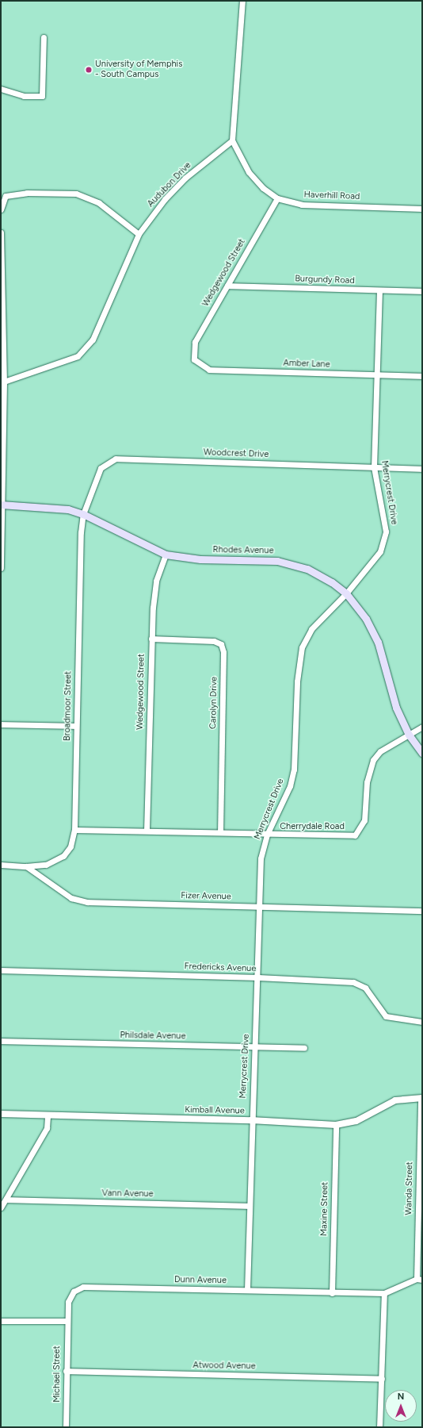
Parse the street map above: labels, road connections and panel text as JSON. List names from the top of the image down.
{
  "streets": {
    "main road": ["Rhodes Avenue"],
    "street": [
      "Audubon Drive",
      "Haverhill Road",
      "Wedgewood Street",
      "Burgundy Road",
      "Amber Lane",
      "Woodcrest Drive",
      "Merrycrest Drive",
      "Carolyn Drive",
      "Broadmoor Street",
      "Cherrydale Road",
      "Fizer Avenue",
      "Fredericks Avenue",
      "Philsdale Avenue",
      "Kimball Avenue",
      "Wanda Street",
      "Vann Avenue",
      "Maxine Street",
      "Dunn Avenue",
      "Atwood Avenue",
      "Michael Street"
    ]
  },
  "crossings": [
    ["Audubon Drive", "Haverhill Road"],
    ["Haverhill Road", "Wedgewood Street"],
    ["Wedgewood Street", "Burgundy Road"],
    ["Wedgewood Street", "Amber Lane"],
    ["Wedgewood Street", "Rhodes Avenue"],
    ["Wedgewood Street", "Carolyn Drive"],
    ["Wedgewood Street", "Cherrydale Road"],
    ["Burgundy Road", "Merrycrest Drive"],
    ["Amber Lane", "Merrycrest Drive"],
    ["Woodcrest Drive", "Merrycrest Drive"],
    ["Woodcrest Drive", "Rhodes Avenue"],
    ["Woodcrest Drive", "Broadmoor Street"],
    ["Merrycrest Drive", "Rhodes Avenue"],
    ["Merrycrest Drive", "Cherrydale Road"],
    ["Merrycrest Drive", "Fizer Avenue"],
    ["Merrycrest Drive", "Fredericks Avenue"],
    ["Merrycrest Drive", "Philsdale Avenue"],
    ["Merrycrest Drive", "Kimball Avenue"],
    ["Merrycrest Drive", "Vann Avenue"],
    ["Merrycrest Drive", "Dunn Avenue"],
    ["Rhodes Avenue", "Broadmoor Street"],
    ["Rhodes Avenue", "Cherrydale Road"],
    ["Carolyn Drive", "Cherrydale Road"],
    ["Broadmoor Street", "Cherrydale Road"],
    ["Broadmoor Street", "Fizer Avenue"],
    ["Kimball Avenue", "Wanda Street"],
    ["Kimball Avenue", "Maxine Street"],
    ["Wanda Street", "Dunn Avenue"],
    ["Maxine Street", "Dunn Avenue"],
    ["Dunn Avenue", "Michael Street"],
    ["Atwood Avenue", "Michael Street"]
  ],
  "places": ["University of Memphis - South Campus"],
  "north": "top"
}
